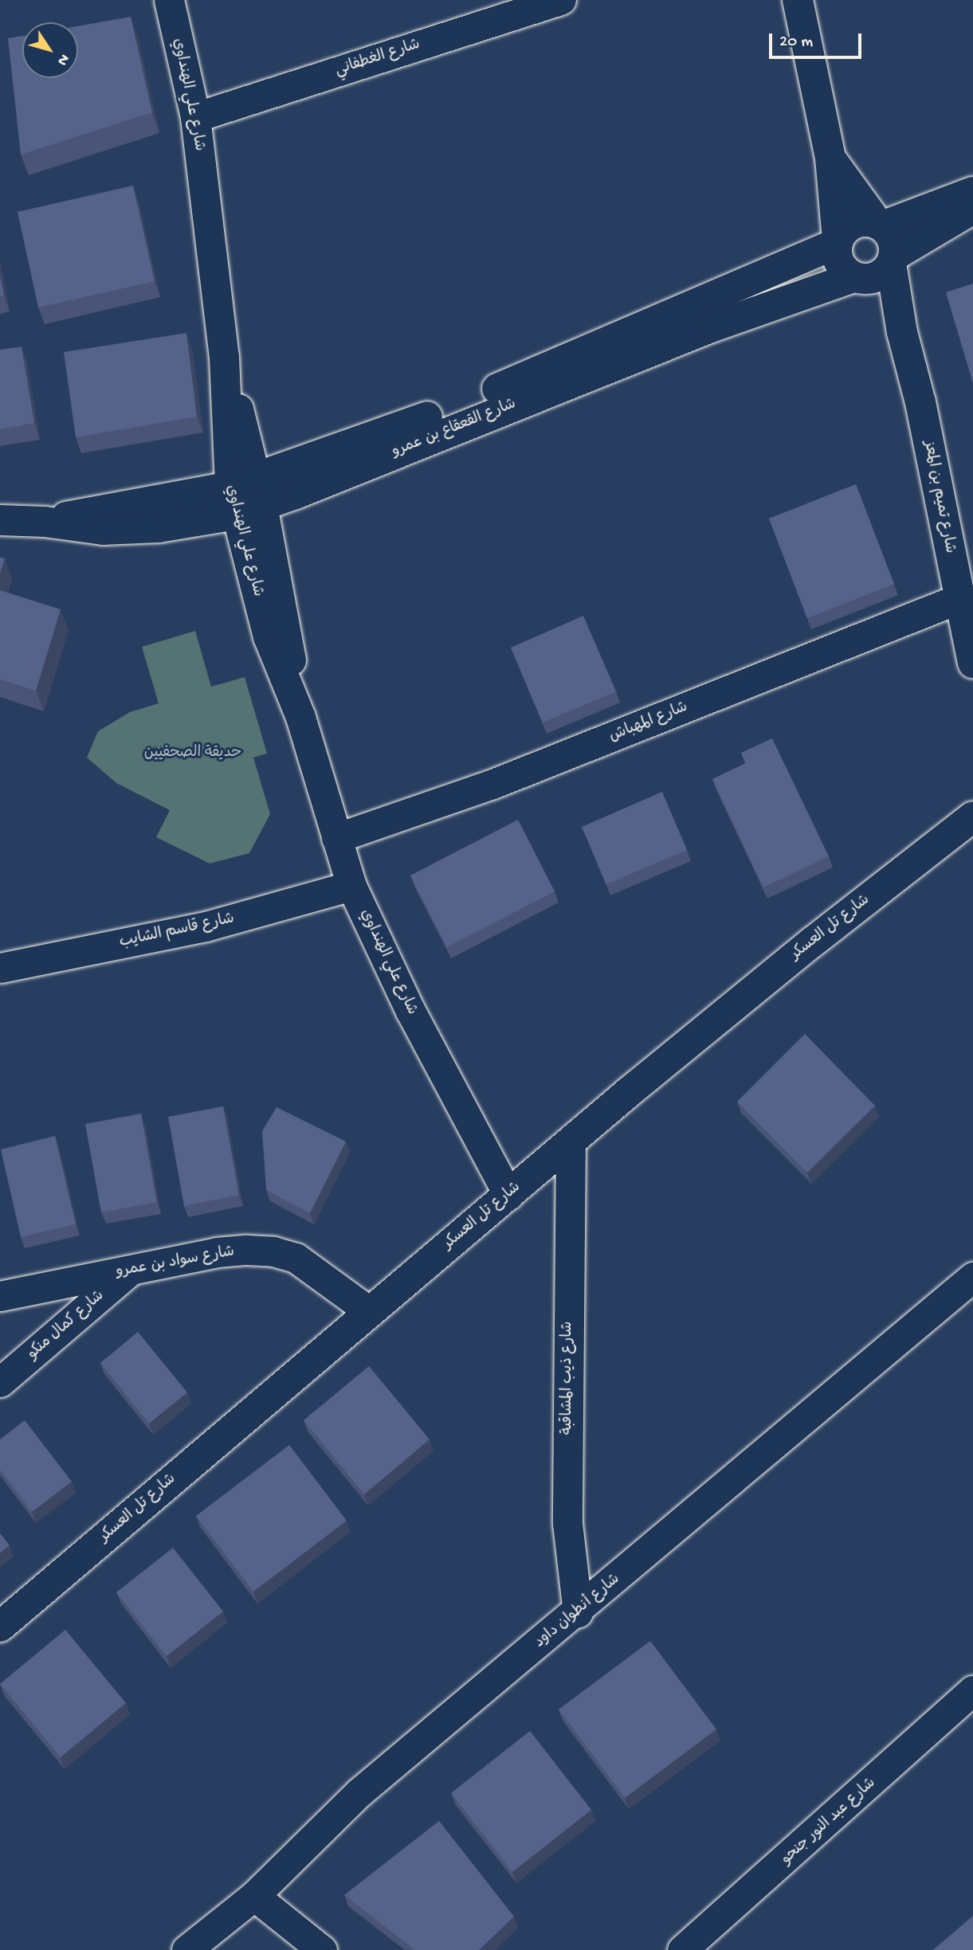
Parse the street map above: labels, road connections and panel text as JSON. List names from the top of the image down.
{
  "streets": {
    "street": [
      "شارع الغطفاني",
      "شارع علي الهنداوي",
      "شارع القعقاع بن عمرو",
      "شارع تميم بن المعز",
      "شارع المهباش",
      "شارع تل العسكر",
      "شارع قاسم الشايب",
      "شارع سواد بن عمرو",
      "شارع كمال منكو",
      "شارع ذيب المشاقبة",
      "شارع أنطوان داود",
      "شارع عبد النور جنحو"
    ]
  },
  "crossings": [
    ["شارع الغطفاني", "شارع علي الهنداوي"],
    ["شارع علي الهنداوي", "شارع القعقاع بن عمرو"],
    ["شارع علي الهنداوي", "شارع المهباش"],
    ["شارع علي الهنداوي", "شارع تل العسكر"],
    ["شارع علي الهنداوي", "شارع قاسم الشايب"],
    ["شارع القعقاع بن عمرو", "شارع تميم بن المعز"],
    ["شارع تميم بن المعز", "شارع المهباش"],
    ["شارع تل العسكر", "شارع سواد بن عمرو"],
    ["شارع تل العسكر", "شارع ذيب المشاقبة"],
    ["شارع سواد بن عمرو", "شارع كمال منكو"],
    ["شارع ذيب المشاقبة", "شارع أنطوان داود"]
  ],
  "parks": ["حديقة الصحفيين"],
  "scale_bar": "20 m",
  "north": "bottom right"
}
